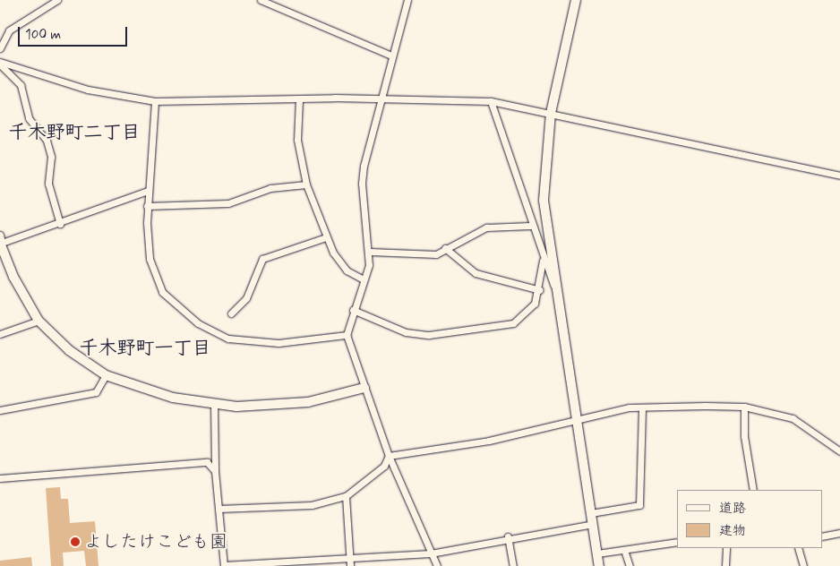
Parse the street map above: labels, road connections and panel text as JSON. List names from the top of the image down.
{
  "districts": ["千木野町二丁目", "千木野町一丁目"],
  "places": ["よしたけこども園"],
  "legend": ["道路", "建物"],
  "scale_bar": "100 m"
}
